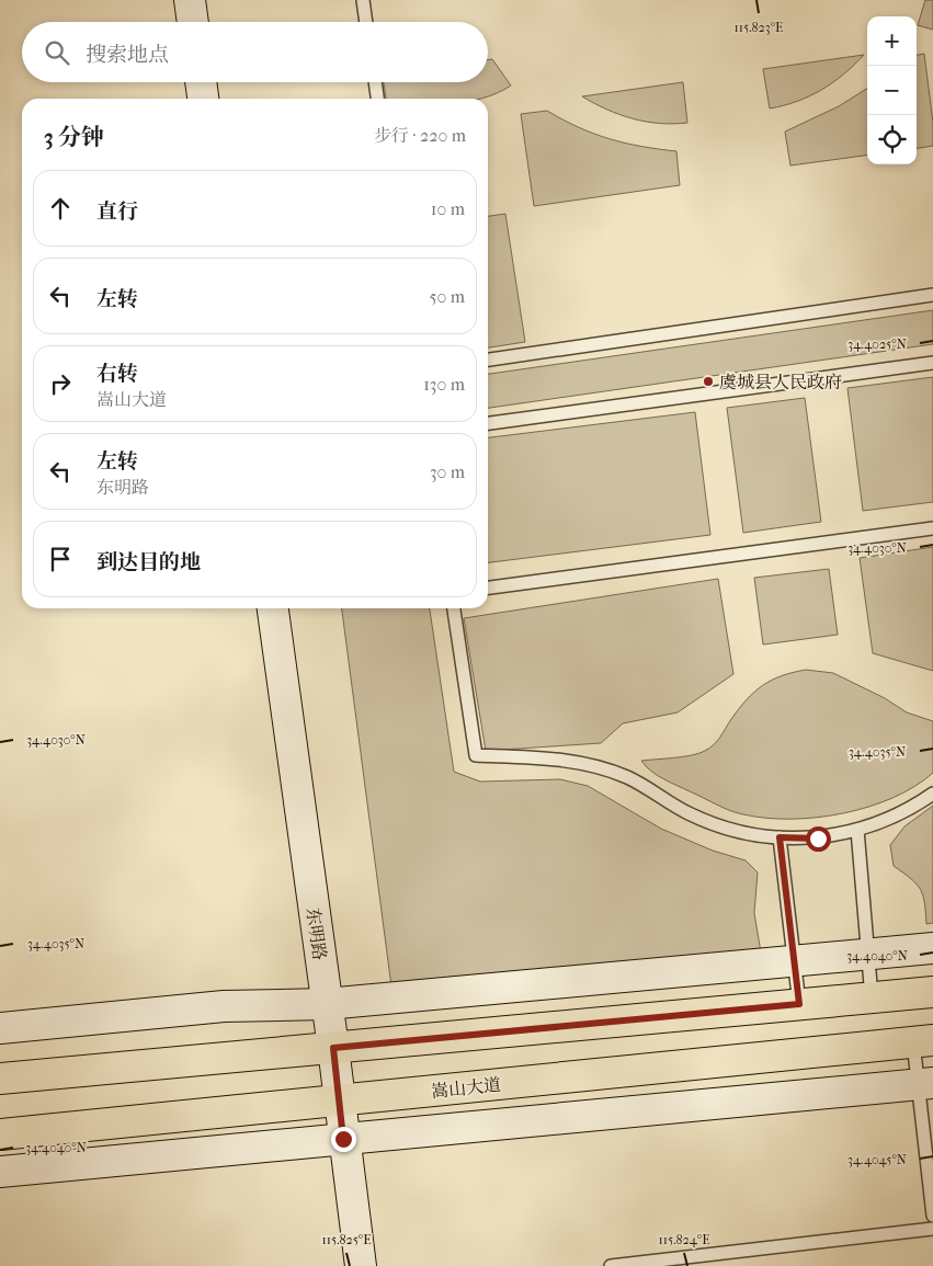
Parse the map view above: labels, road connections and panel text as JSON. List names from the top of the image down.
{
  "streets": {
    "main road": ["东明路", "嵩山大道"]
  },
  "crossings": [
    ["东明路", "嵩山大道"]
  ],
  "places": ["虞城县人民政府"],
  "page": {
    "map_buttons": ["+", "−"],
    "search": "搜索地点",
    "heading": ["3 分钟", "步行 · 220 m"],
    "list": [
      ["直行", "10 m"],
      ["左转", "50 m"],
      ["右转", "嵩山大道", "130 m"],
      ["左转", "东明路", "30 m"],
      "到达目的地"
    ]
  },
  "coordinates": [
    "115.823°E",
    "34.4025°N",
    "34.4030°N",
    "34.4035°N",
    "34.4040°N",
    "34.4045°N",
    "115.825°E",
    "115.824°E"
  ]
}
